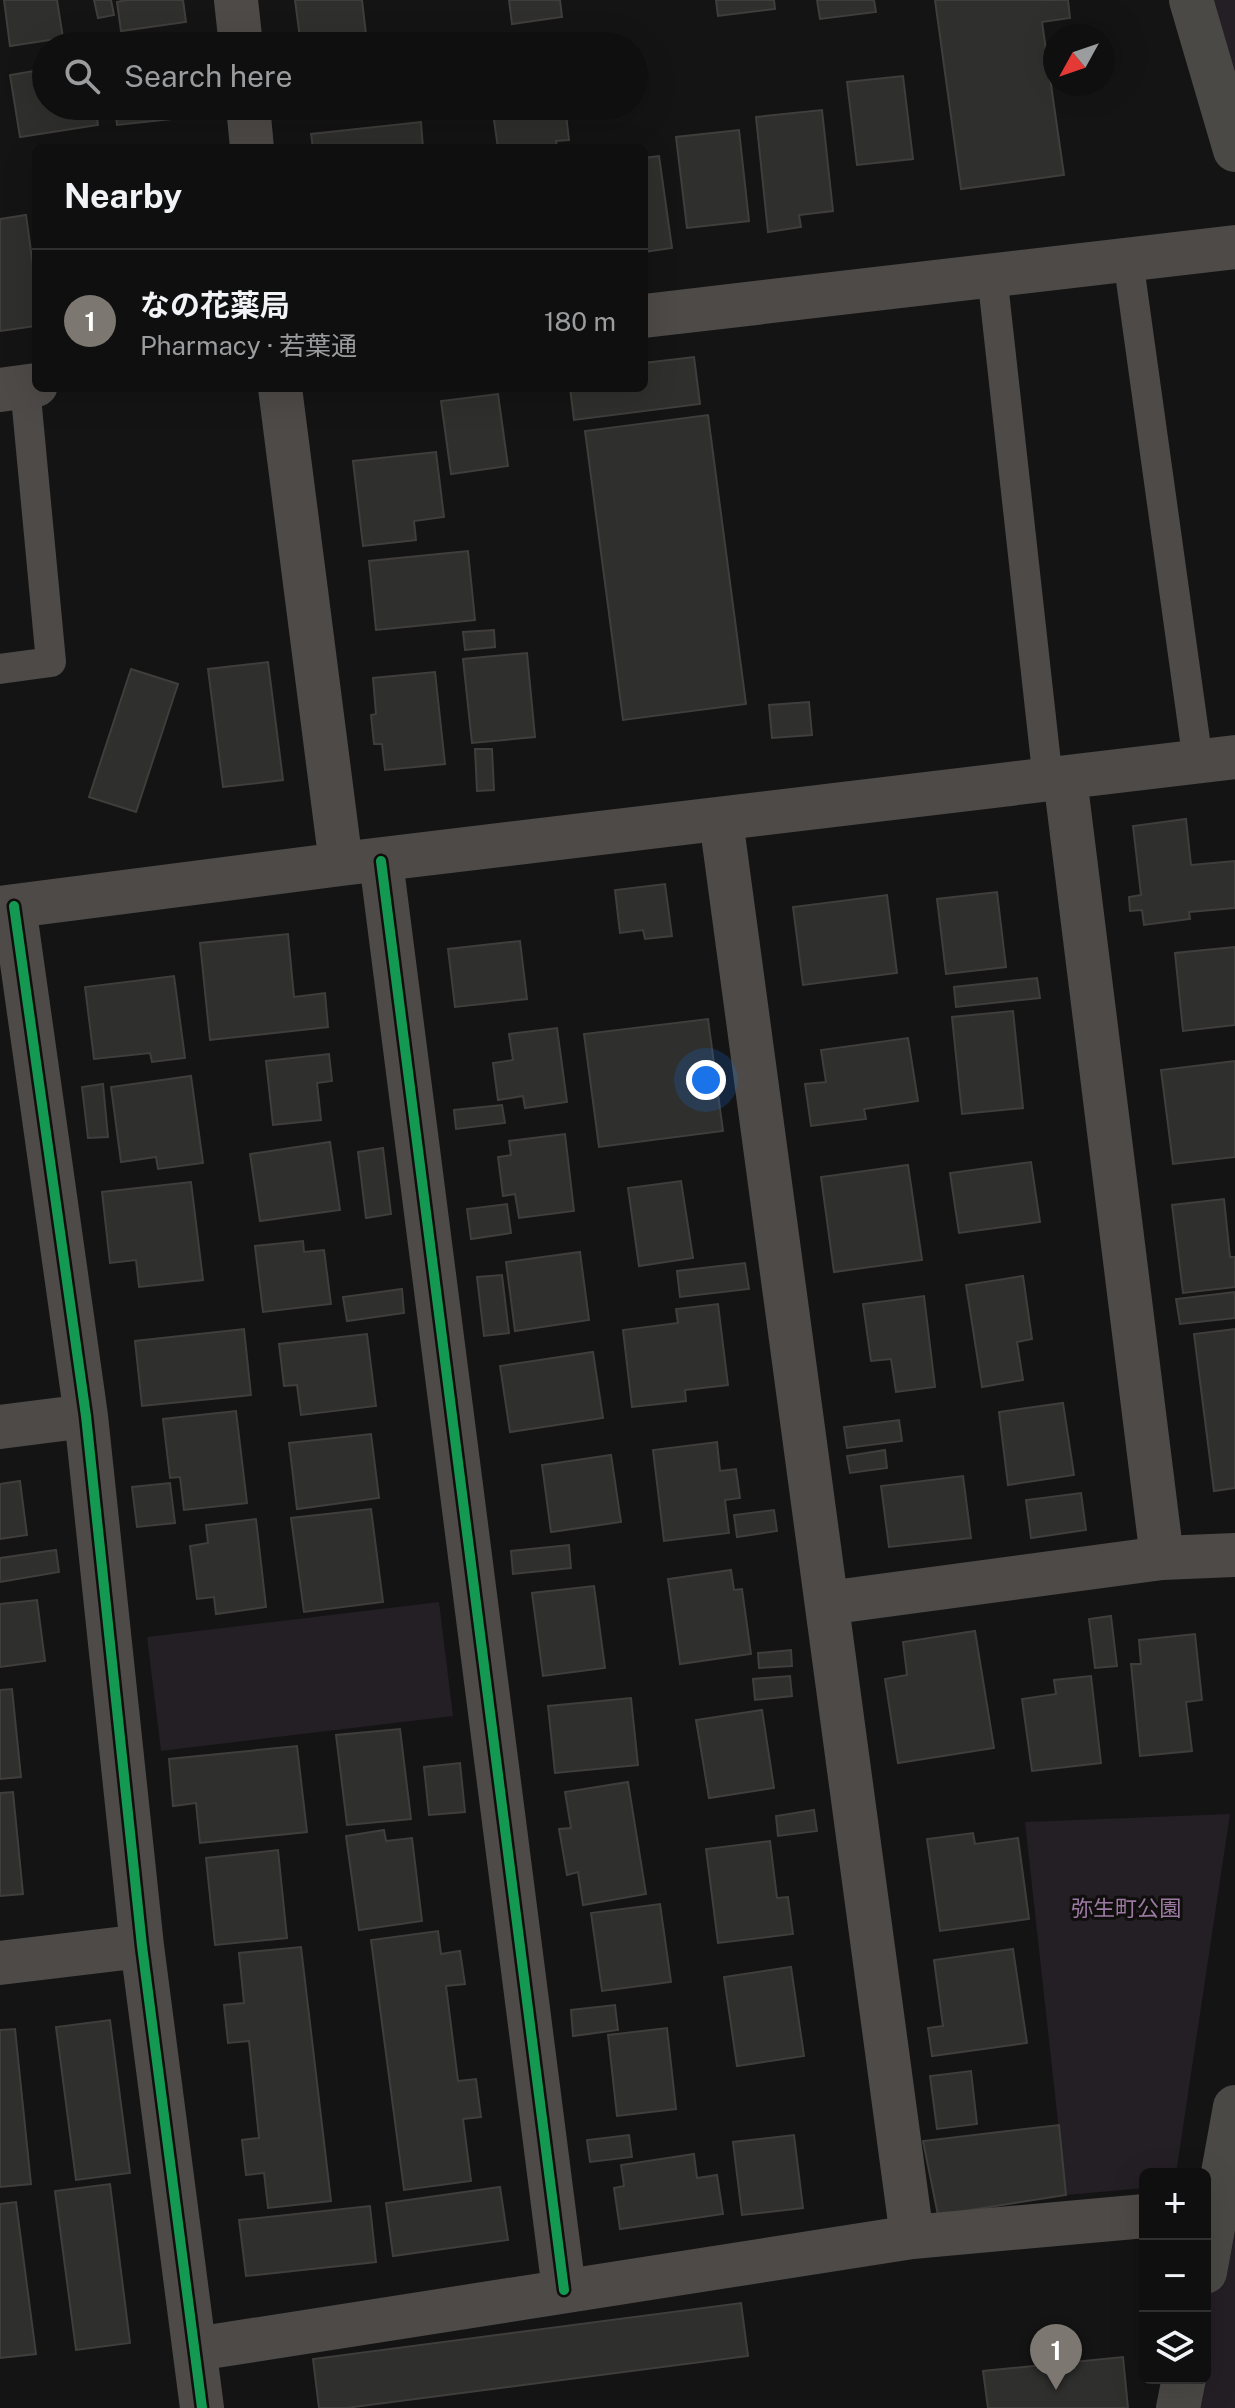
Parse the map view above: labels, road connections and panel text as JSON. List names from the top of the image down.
{
  "parks": ["弥生町公園"],
  "north": "bottom left",
  "page": {
    "search": "Search here",
    "heading": "Nearby",
    "list": [
      {
        "mark": "1",
        "name": "なの花薬局",
        "note": "Pharmacy · 若葉通",
        "value": "180 m"
      }
    ],
    "map_buttons": ["+", "−"],
    "pins": "1"
  }
}
